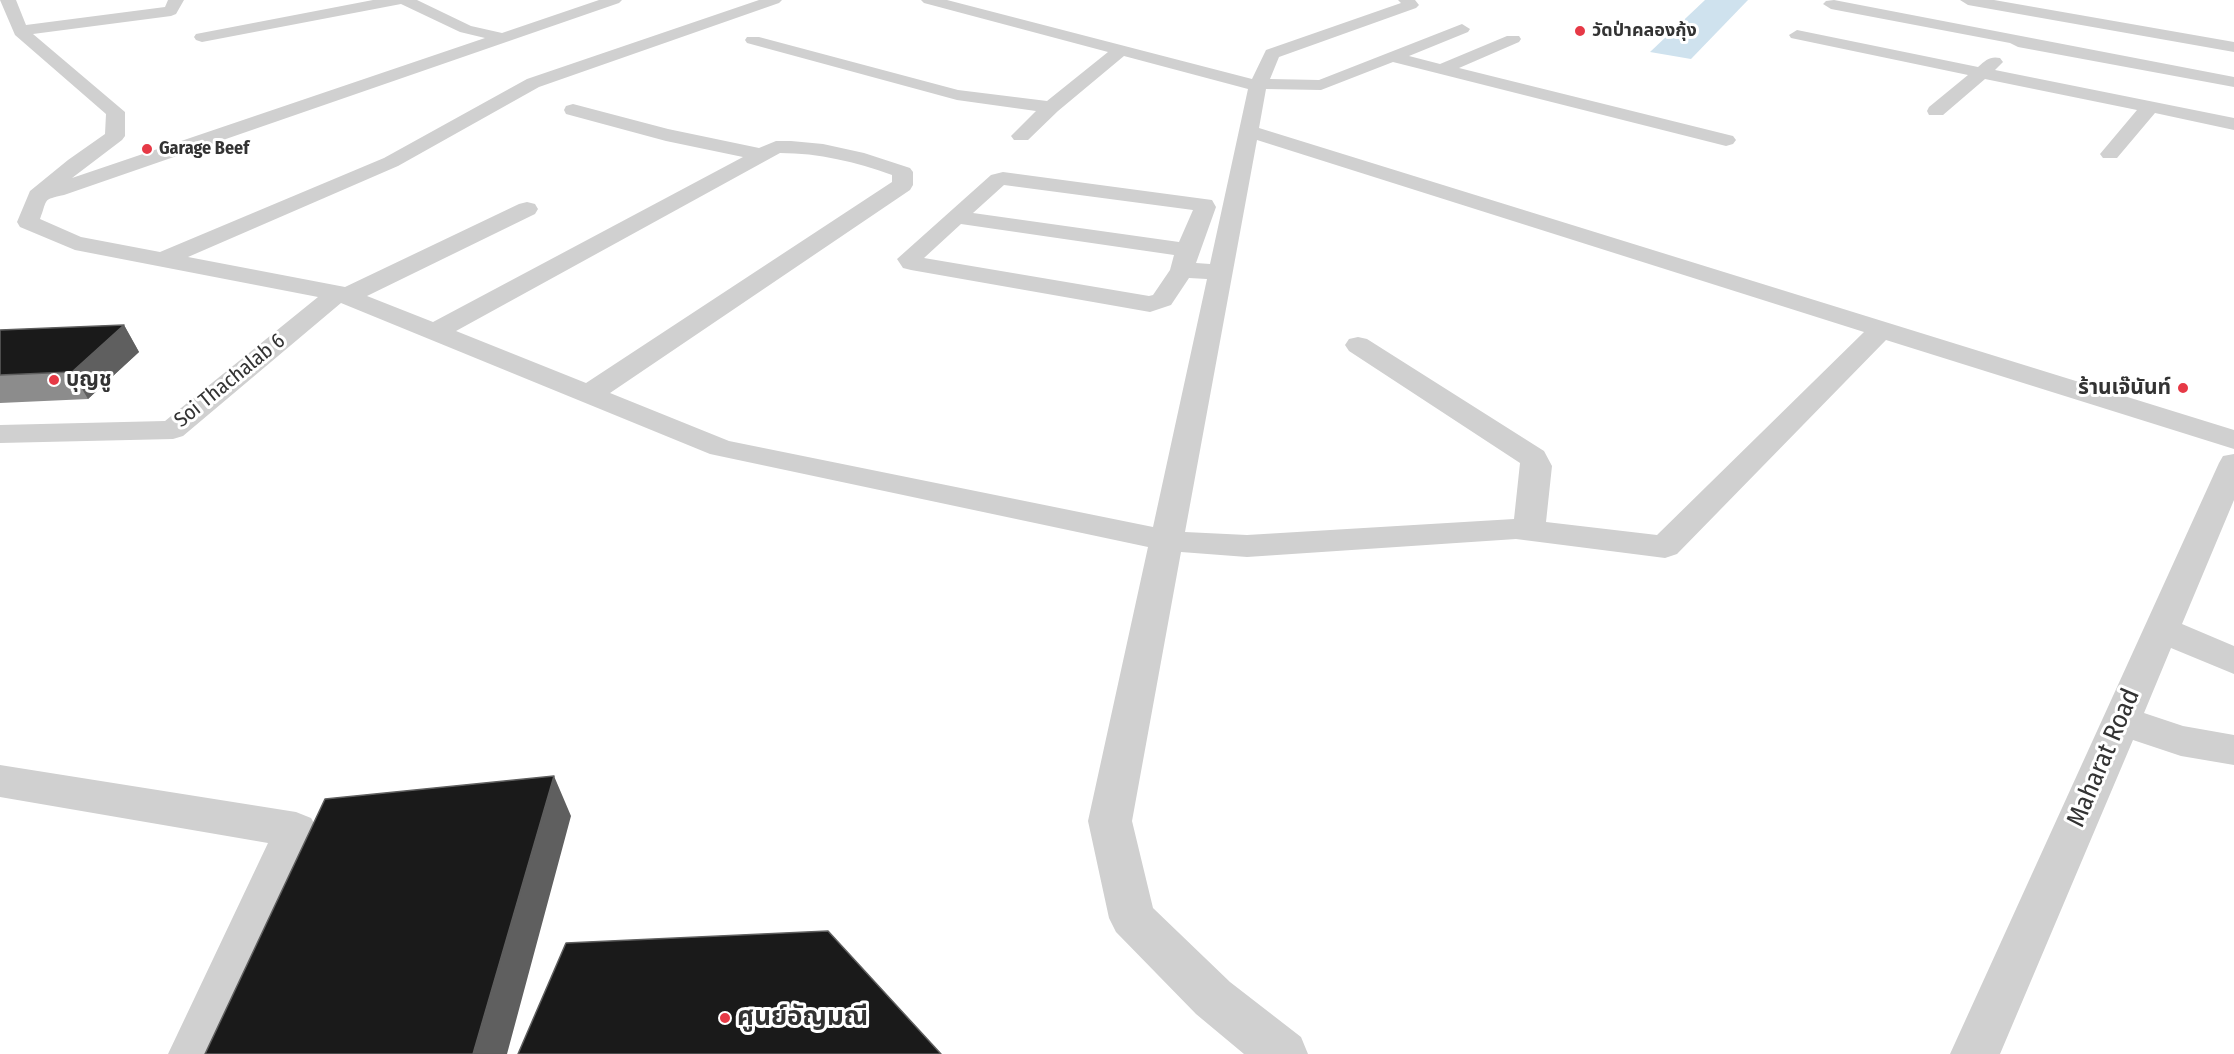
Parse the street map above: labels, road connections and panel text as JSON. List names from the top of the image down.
{
  "streets": {
    "street": ["Soi Thachalab 6", "Maharat Road"]
  },
  "places": [
    "วัดป่าคลองกุ้ง",
    "Garage Beef",
    "บุญชู",
    "ร้านเจ๊นันท์",
    "ศูนย์อัญมณี"
  ]
}
